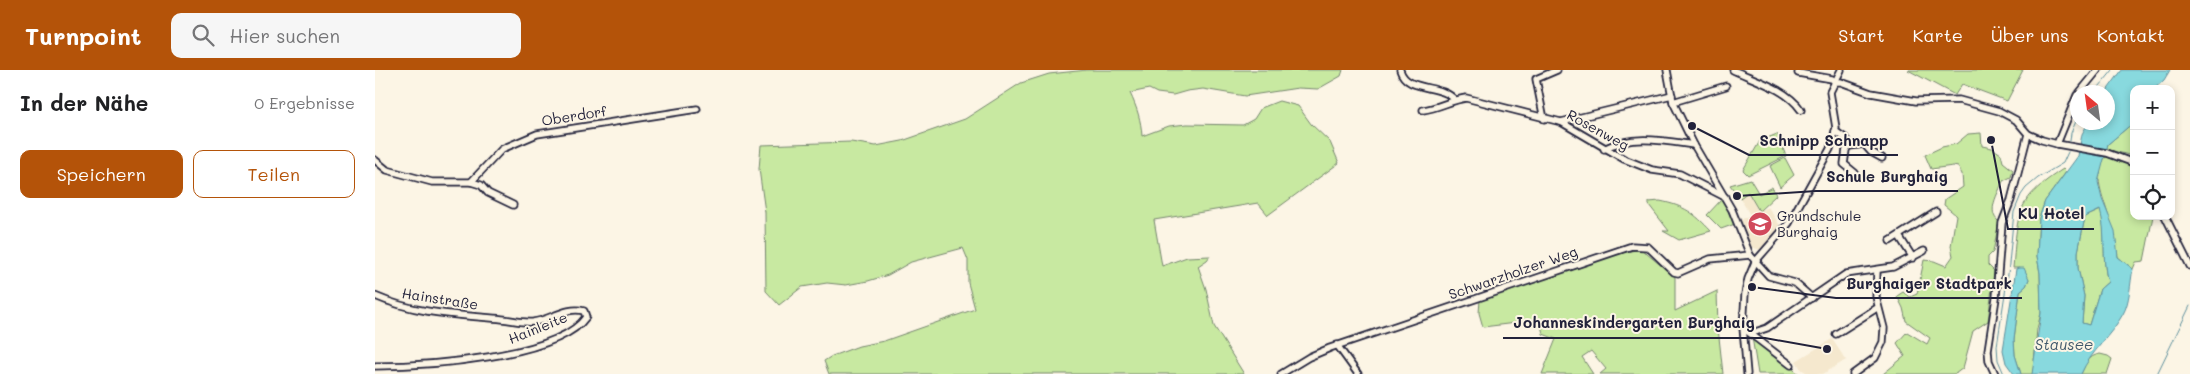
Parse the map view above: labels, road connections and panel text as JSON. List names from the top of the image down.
{
  "streets": {
    "street": [
      "Oberdorf",
      "Rosenweg",
      "Schwarzholzer Weg",
      "Hainstraße",
      "Hainleite"
    ]
  },
  "crossings": [
    ["Hainstraße", "Hainleite"]
  ],
  "water": ["Stausee"],
  "places": {
    "other": [
      "Schnipp Schnapp",
      "KU Hotel",
      "Schule Burghaig",
      "Burghaiger Stadtpark",
      "Johanneskindergarten Burghaig"
    ],
    "school or university": ["Grundschule Burghaig"]
  },
  "north": "top left",
  "page": {
    "header": "Turnpoint",
    "search": "Hier suchen",
    "nav": [
      "Start",
      "Karte",
      "Über uns",
      "Kontakt"
    ],
    "heading": ["In der Nähe", "0 Ergebnisse"],
    "map_buttons": ["+", "−"],
    "buttons": ["Speichern", "Teilen"]
  }
}
